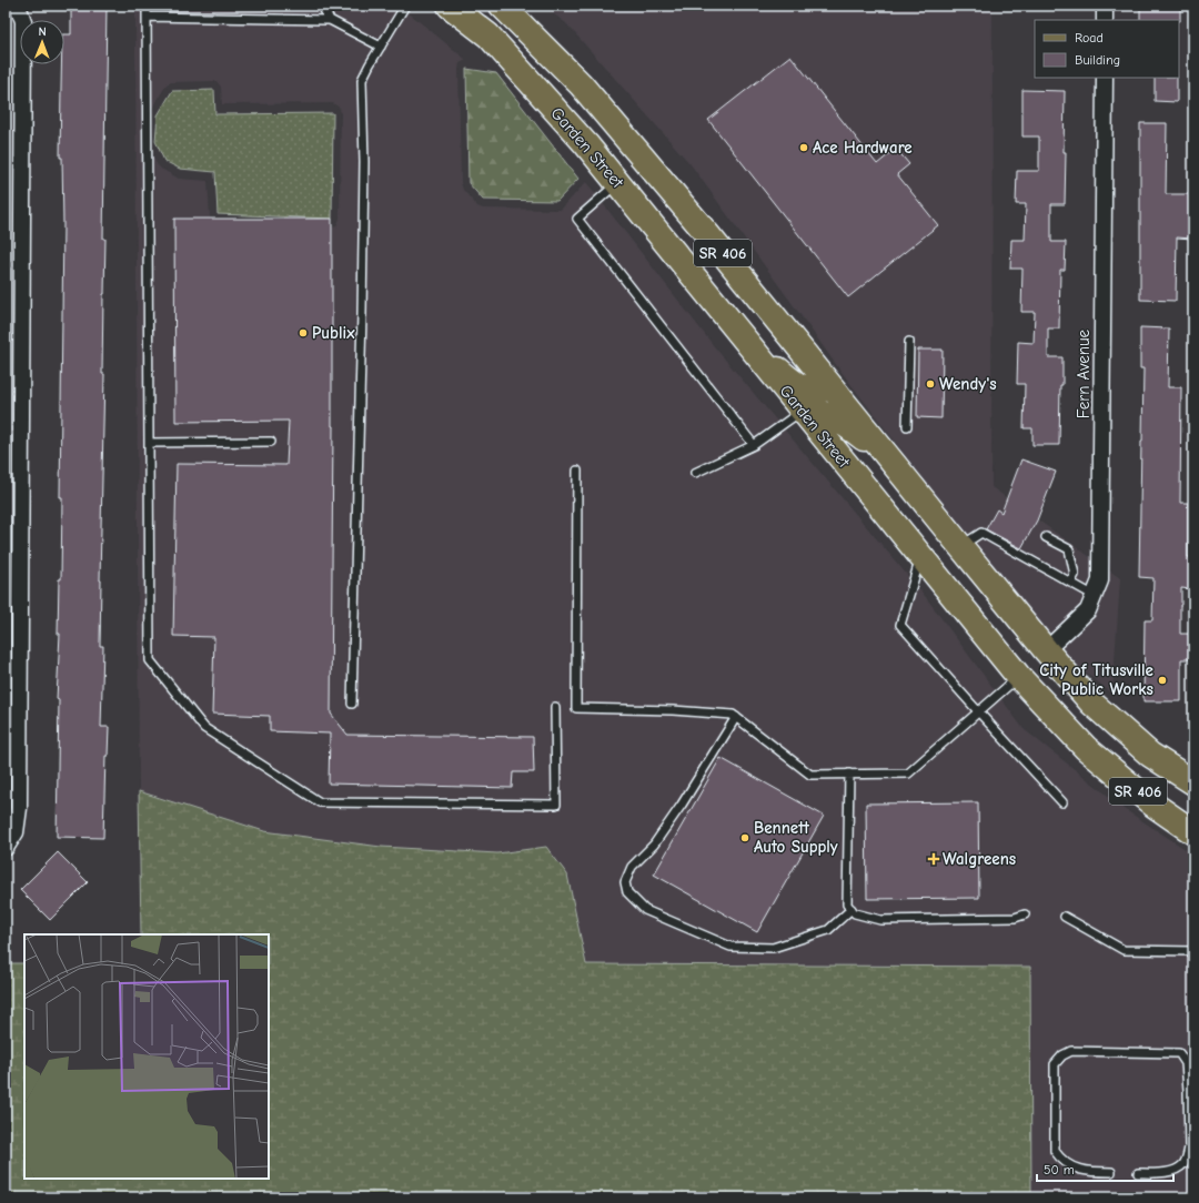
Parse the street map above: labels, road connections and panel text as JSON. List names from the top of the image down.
{
  "streets": {
    "main road": ["Garden Street", "SR 406"],
    "street": ["Fern Avenue"]
  },
  "crossings": [
    ["SR 406", "Fern Avenue"]
  ],
  "places": {
    "other": [
      "Ace Hardware",
      "Publix",
      "Wendy's",
      "City of Titusville Public Works",
      "Bennett Auto Supply"
    ],
    "health": ["Walgreens"]
  },
  "legend": ["Road", "Building"],
  "scale_bar": "50 m",
  "north": "top"
}
